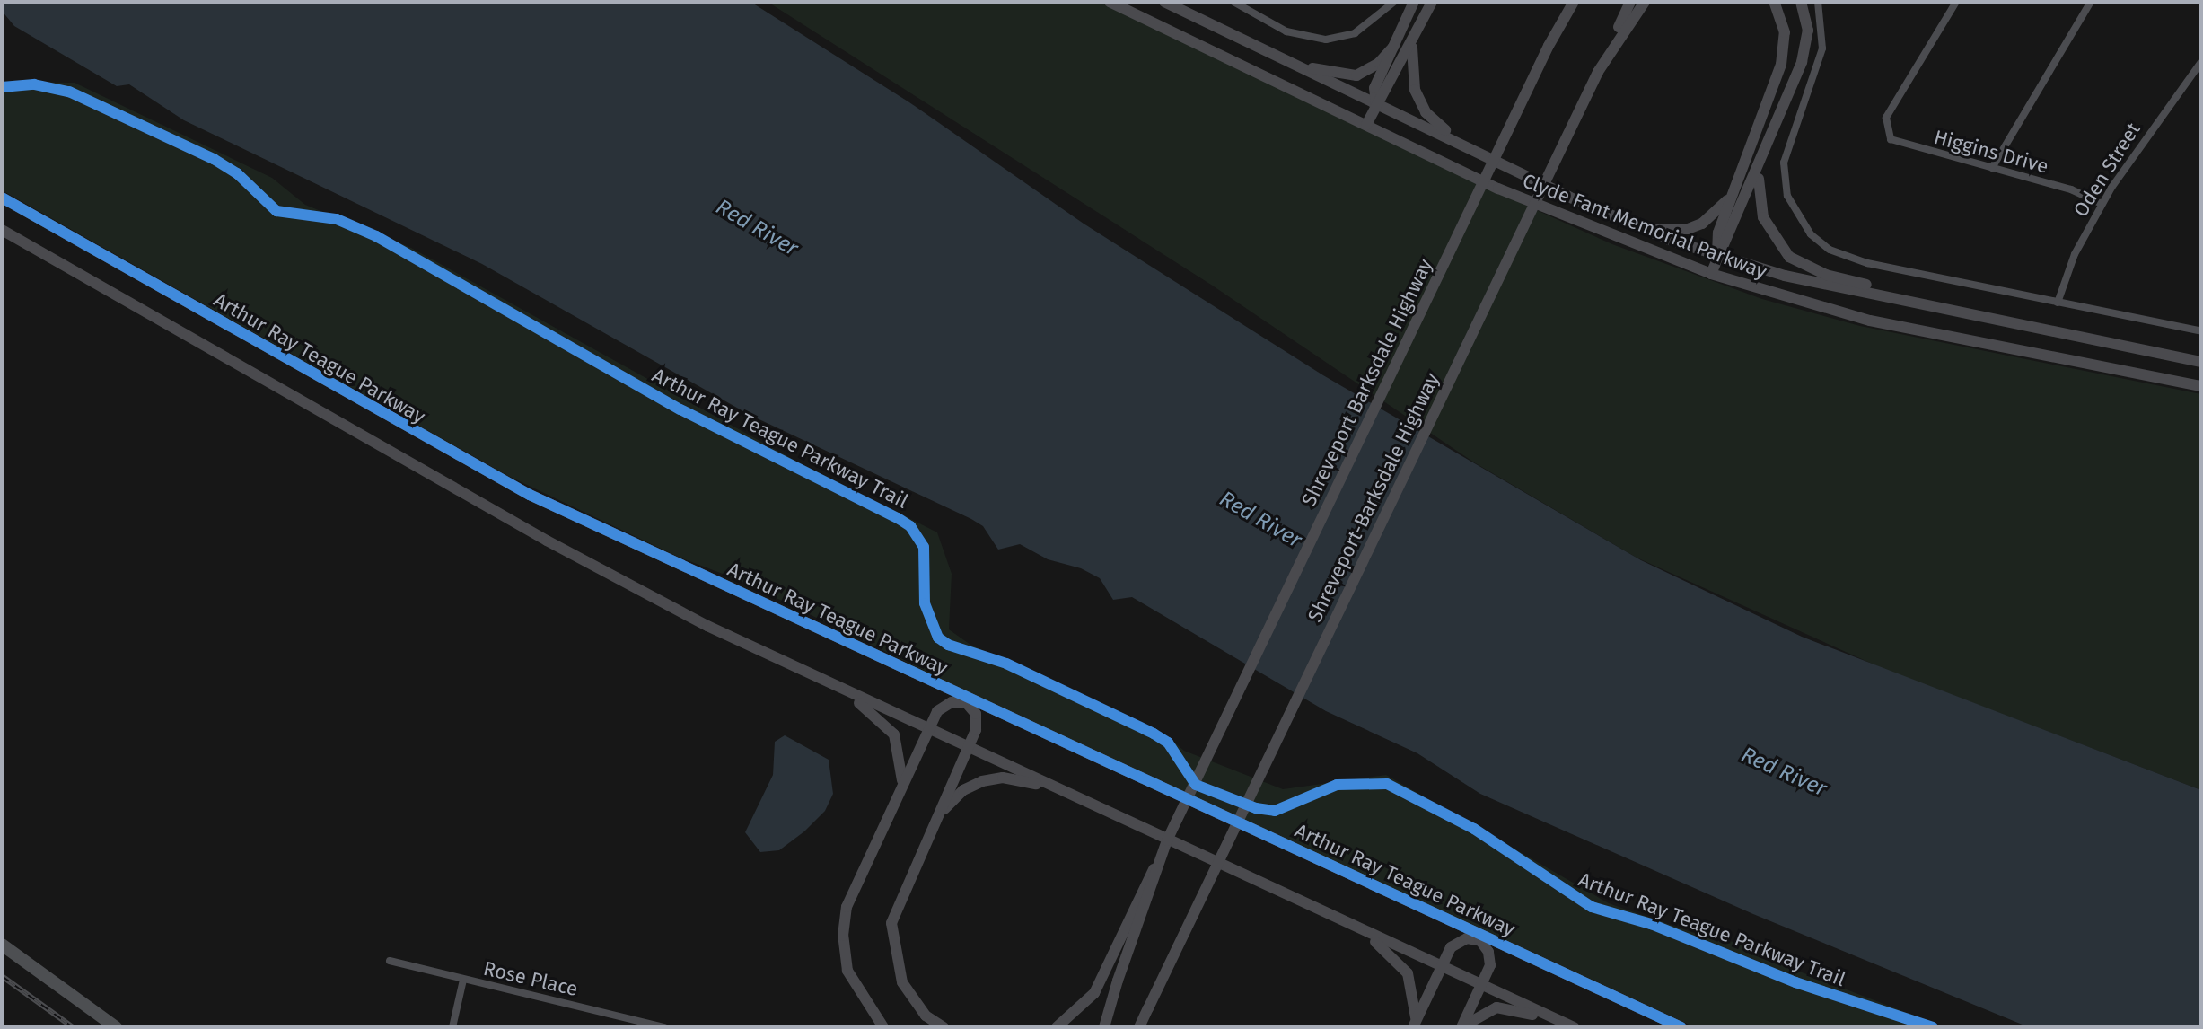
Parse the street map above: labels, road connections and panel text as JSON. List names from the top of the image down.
{
  "streets": {
    "main road": [
      "Clyde Fant Memorial Parkway",
      "Arthur Ray Teague Parkway",
      "Shreveport Barksdale Highway",
      "Shreveport-Barksdale Highway"
    ],
    "street": ["Higgins Drive", "Oden Street", "Rose Place"],
    "cycle path": ["Arthur Ray Teague Parkway Trail"]
  },
  "crossings": [
    ["Higgins Drive", "Oden Street"]
  ],
  "water": ["Red River"]
}
